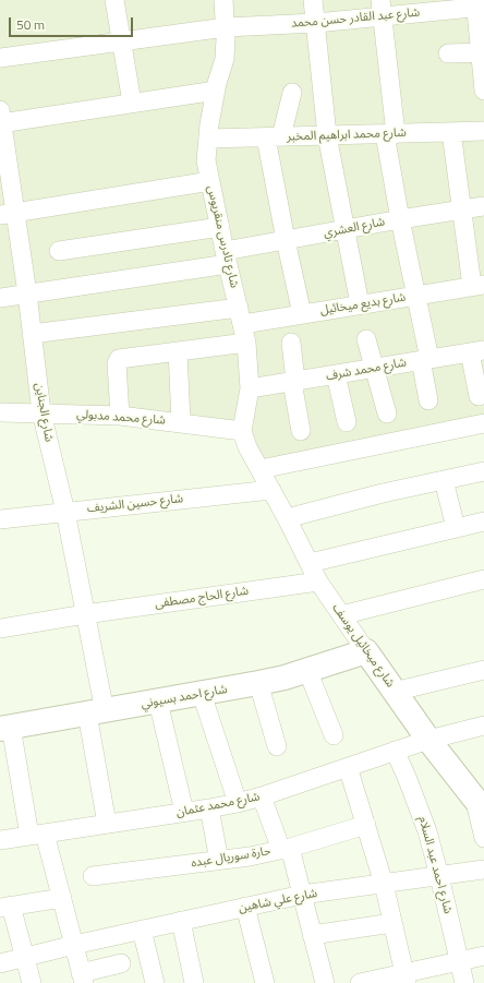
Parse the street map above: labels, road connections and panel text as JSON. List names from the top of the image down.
{
  "streets": {
    "street": [
      "شارع عبد القادر حسن محمد",
      "شارع محمد ابراهيم المخبر",
      "شارع العشري",
      "شارع تادرس منقريوس",
      "شارع بديع ميخائيل",
      "شارع محمد شرف",
      "شارع الجناين",
      "شارع محمد مدبولي",
      "شارع حسين الشريف",
      "شارع الحاج مصطفى",
      "شارع ميخائيل يوسف",
      "شارع احمد بسيوني",
      "شارع محمد عثمان",
      "حارة سوريال عبده",
      "شارع احمد عبد السلام",
      "شارع علي شاهين"
    ]
  },
  "crossings": [
    ["شارع عبد القادر حسن محمد", "شارع تادرس منقريوس"],
    ["شارع محمد ابراهيم المخبر", "شارع تادرس منقريوس"],
    ["شارع العشري", "شارع تادرس منقريوس"],
    ["شارع العشري", "شارع الجناين"],
    ["شارع تادرس منقريوس", "شارع بديع ميخائيل"],
    ["شارع تادرس منقريوس", "شارع محمد شرف"],
    ["شارع تادرس منقريوس", "شارع محمد مدبولي"],
    ["شارع بديع ميخائيل", "شارع الجناين"],
    ["شارع الجناين", "شارع محمد مدبولي"],
    ["شارع الجناين", "شارع حسين الشريف"],
    ["شارع الجناين", "شارع الحاج مصطفى"],
    ["شارع الجناين", "شارع احمد بسيوني"],
    ["شارع الجناين", "شارع محمد عثمان"],
    ["شارع حسين الشريف", "شارع ميخائيل يوسف"],
    ["شارع الحاج مصطفى", "شارع ميخائيل يوسف"],
    ["شارع ميخائيل يوسف", "شارع احمد بسيوني"],
    ["شارع ميخائيل يوسف", "شارع محمد عثمان"],
    ["شارع محمد عثمان", "شارع احمد عبد السلام"],
    ["شارع احمد عبد السلام", "شارع علي شاهين"]
  ],
  "scale_bar": "50 m"
}
